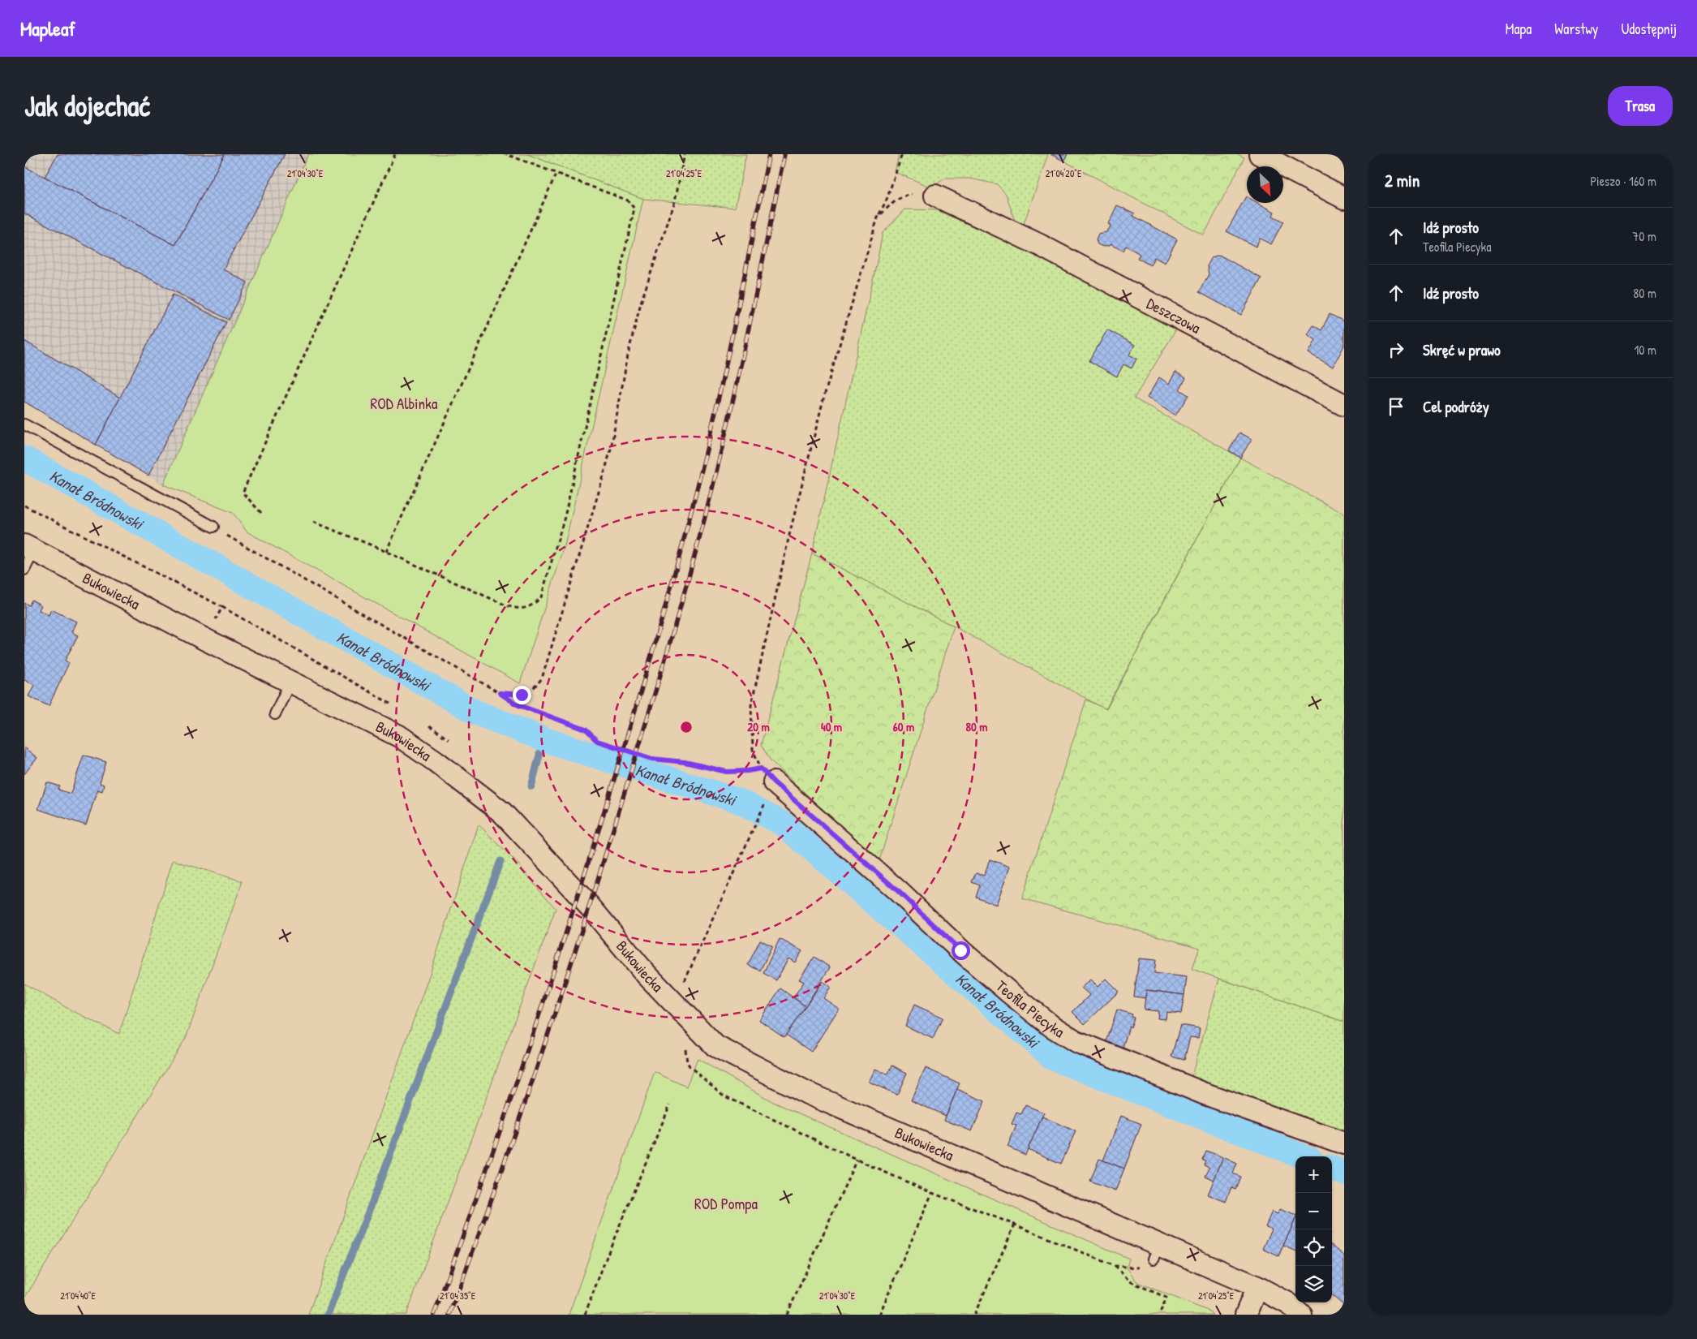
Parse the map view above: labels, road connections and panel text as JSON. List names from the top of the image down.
{
  "streets": {
    "street": ["Deszczowa", "Bukowiecka", "Teofila Piecyka"]
  },
  "water": ["Kanał Bródnowski"],
  "parks": ["ROD Albinka", "ROD Pompa"],
  "north": "bottom right",
  "page": {
    "header": "Mapleaf",
    "nav": ["Mapa", "Warstwy", "Udostępnij"],
    "buttons": "Trasa",
    "title": "Jak dojechać",
    "heading": ["2 min", "Pieszo · 160 m"],
    "list": [
      ["Idź prosto", "Teofila Piecyka", "70 m"],
      ["Idź prosto", "80 m"],
      ["Skręć w prawo", "10 m"],
      "Cel podróży"
    ],
    "map_buttons": ["+", "−"]
  },
  "coordinates": [
    "21°04'30\"E",
    "21°04'25\"E",
    "21°04'20\"E",
    "21°04'40\"E",
    "21°04'35\"E"
  ],
  "rings": [
    "20 m",
    "40 m",
    "60 m",
    "80 m"
  ]
}
